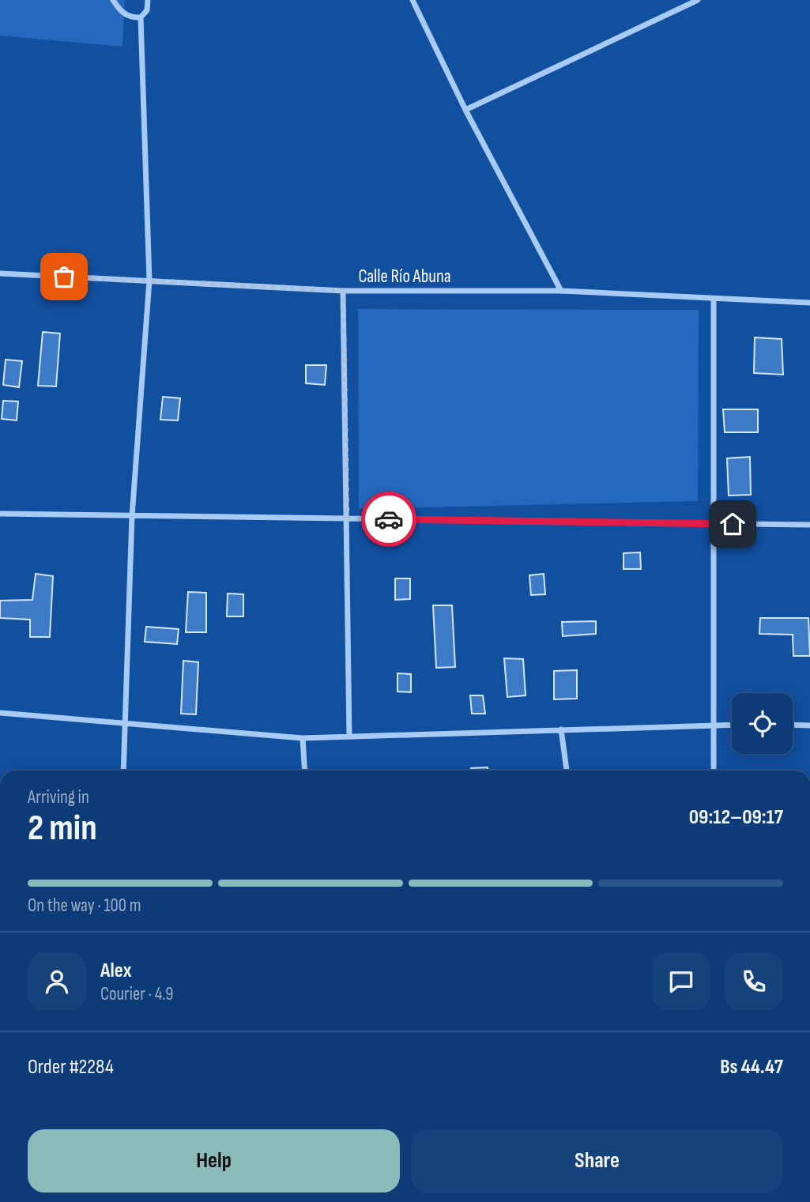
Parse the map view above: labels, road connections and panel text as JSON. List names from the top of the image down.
{
  "streets": {
    "street": ["Calle Río Abuna"]
  },
  "page": {
    "heading": ["2 min", "Arriving in", "09:12–09:17"],
    "panel": [
      "Alex",
      "Courier · 4.9",
      "Order #2284",
      "Bs 44.47"
    ],
    "bar": "On the way · 100 m",
    "buttons": ["Help", "Share"]
  }
}
